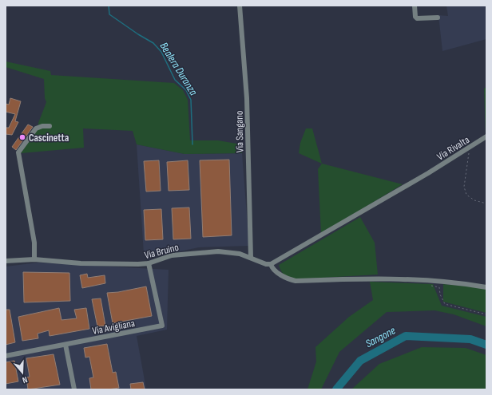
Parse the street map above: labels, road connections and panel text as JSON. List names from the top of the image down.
{
  "streets": {
    "street": [
      "Via Sangano",
      "Via Rivalta",
      "Via Bruino",
      "Via Avigliana"
    ]
  },
  "crossings": [
    ["Via Sangano", "Via Bruino"],
    ["Via Rivalta", "Via Bruino"],
    ["Via Bruino", "Via Avigliana"]
  ],
  "water": ["Bealera Duranza", "Sangone"],
  "places": ["Cascinetta"],
  "north": "bottom"
}
